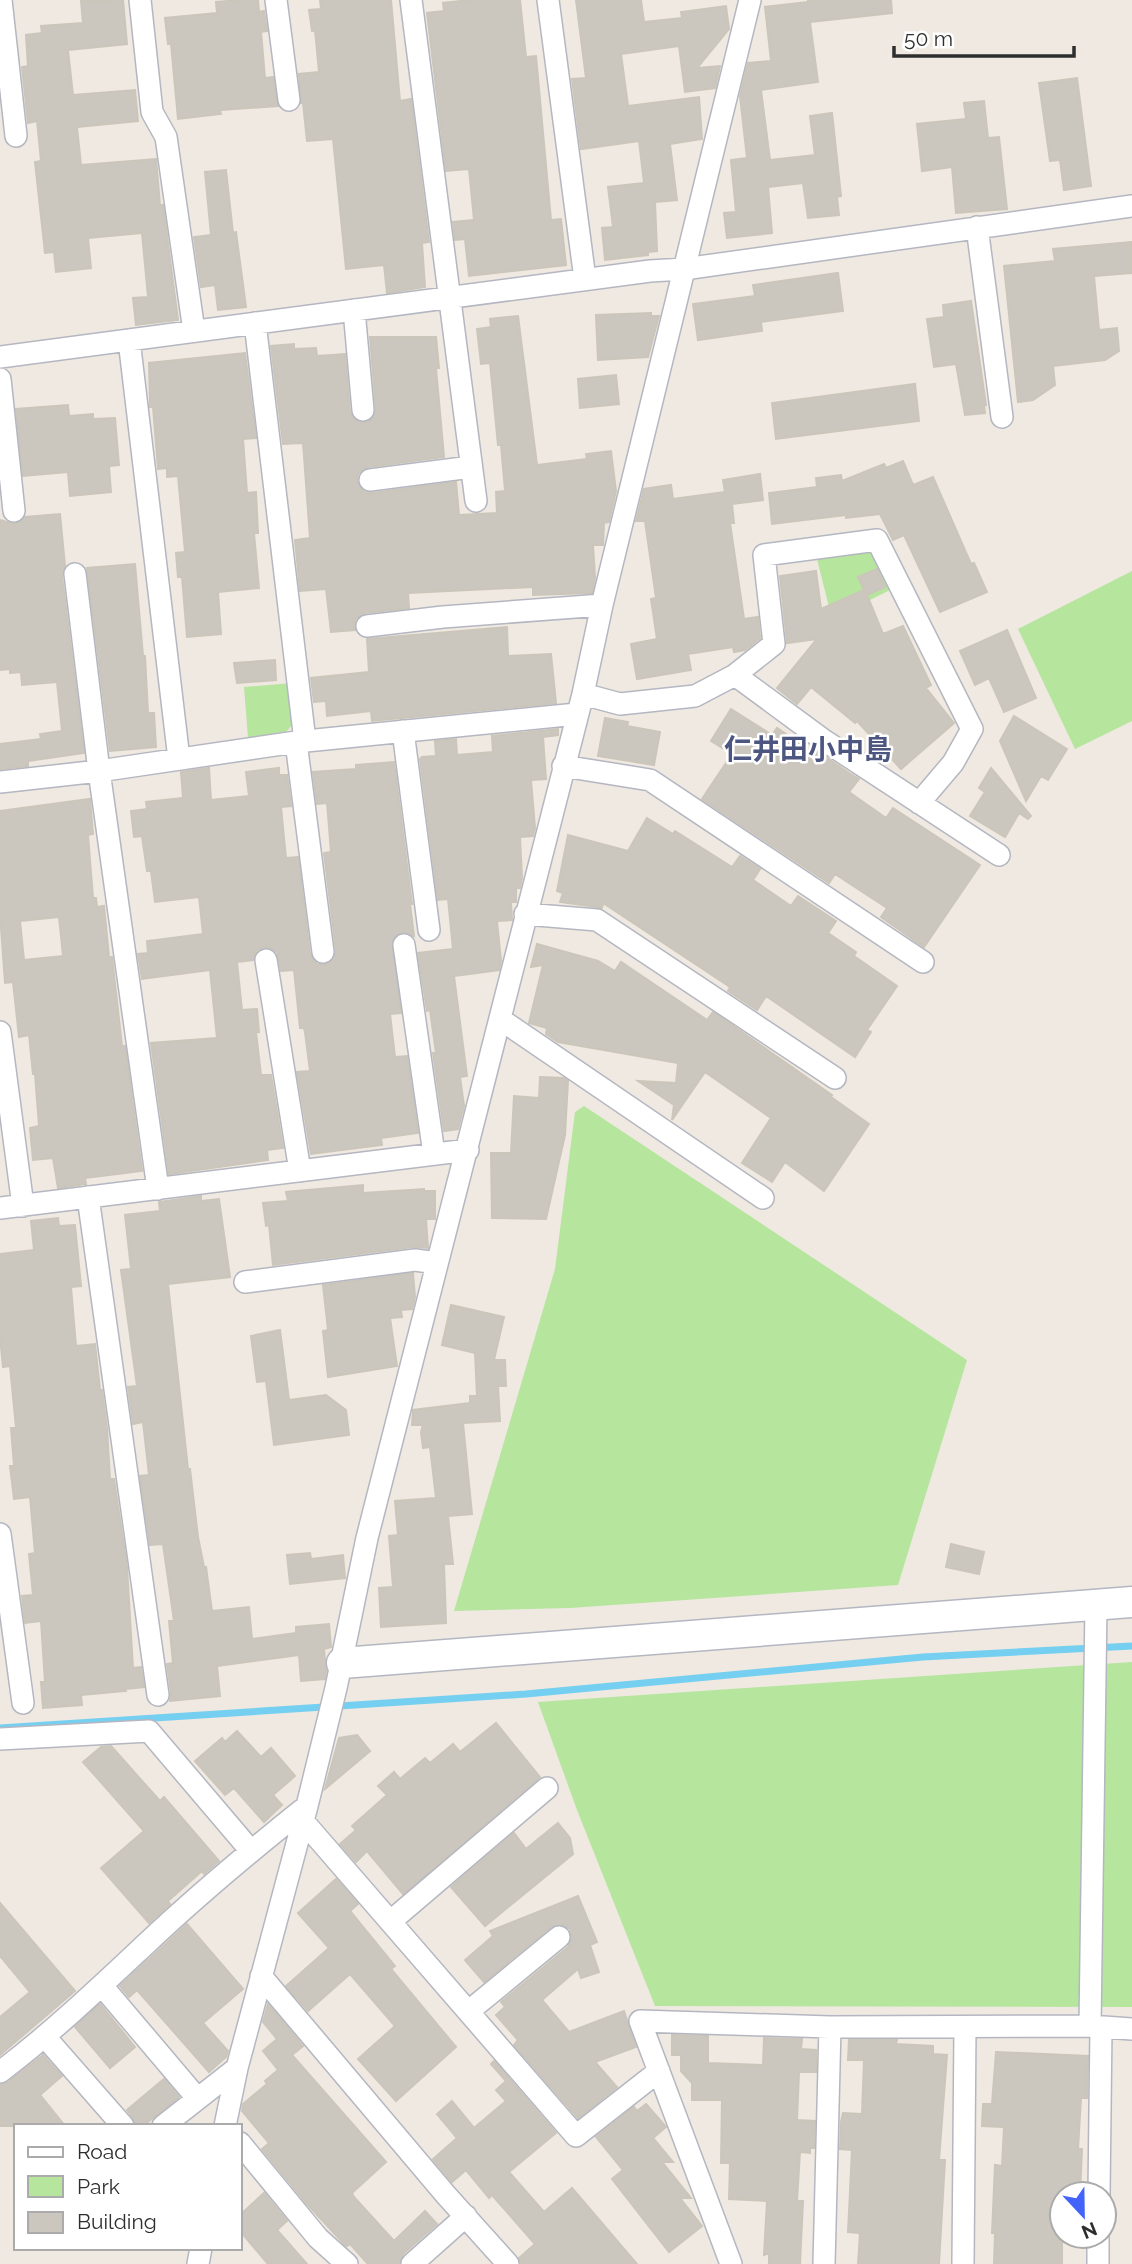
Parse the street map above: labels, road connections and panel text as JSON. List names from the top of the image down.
{
  "districts": ["仁井田小中島"],
  "legend": ["Road", "Park", "Building"],
  "scale_bar": "50 m",
  "north": "bottom"
}
